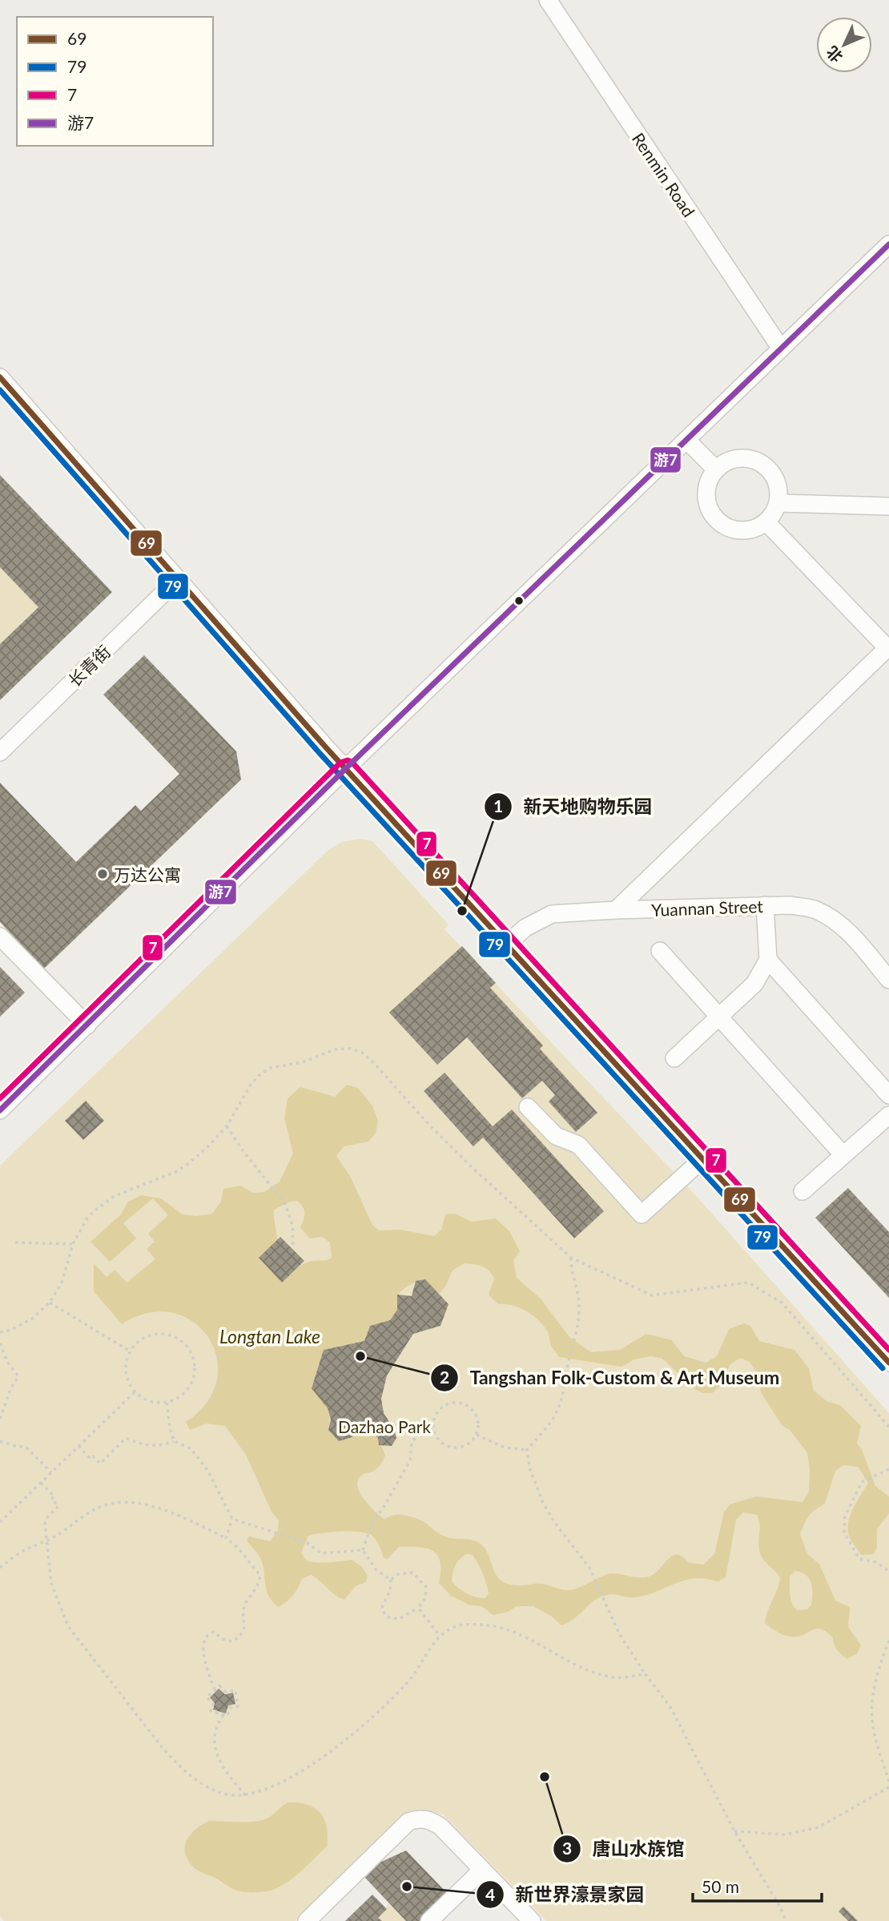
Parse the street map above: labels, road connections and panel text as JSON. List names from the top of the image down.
{
  "streets": {
    "street": ["Renmin Road", "长青街", "Yuannan Street"]
  },
  "water": ["Longtan Lake"],
  "parks": ["Dazhao Park"],
  "places": [
    "万达公寓",
    "新天地购物乐园",
    "Tangshan Folk-Custom & Art Museum",
    "唐山水族馆",
    "新世界濠景家园"
  ],
  "lines": [
    "transit line 游7",
    "transit line 69",
    "transit line 79",
    "transit line 7"
  ],
  "legend": [
    "69",
    "79",
    "7",
    "游7"
  ],
  "scale_bar": "50 m",
  "north": "bottom left"
}
